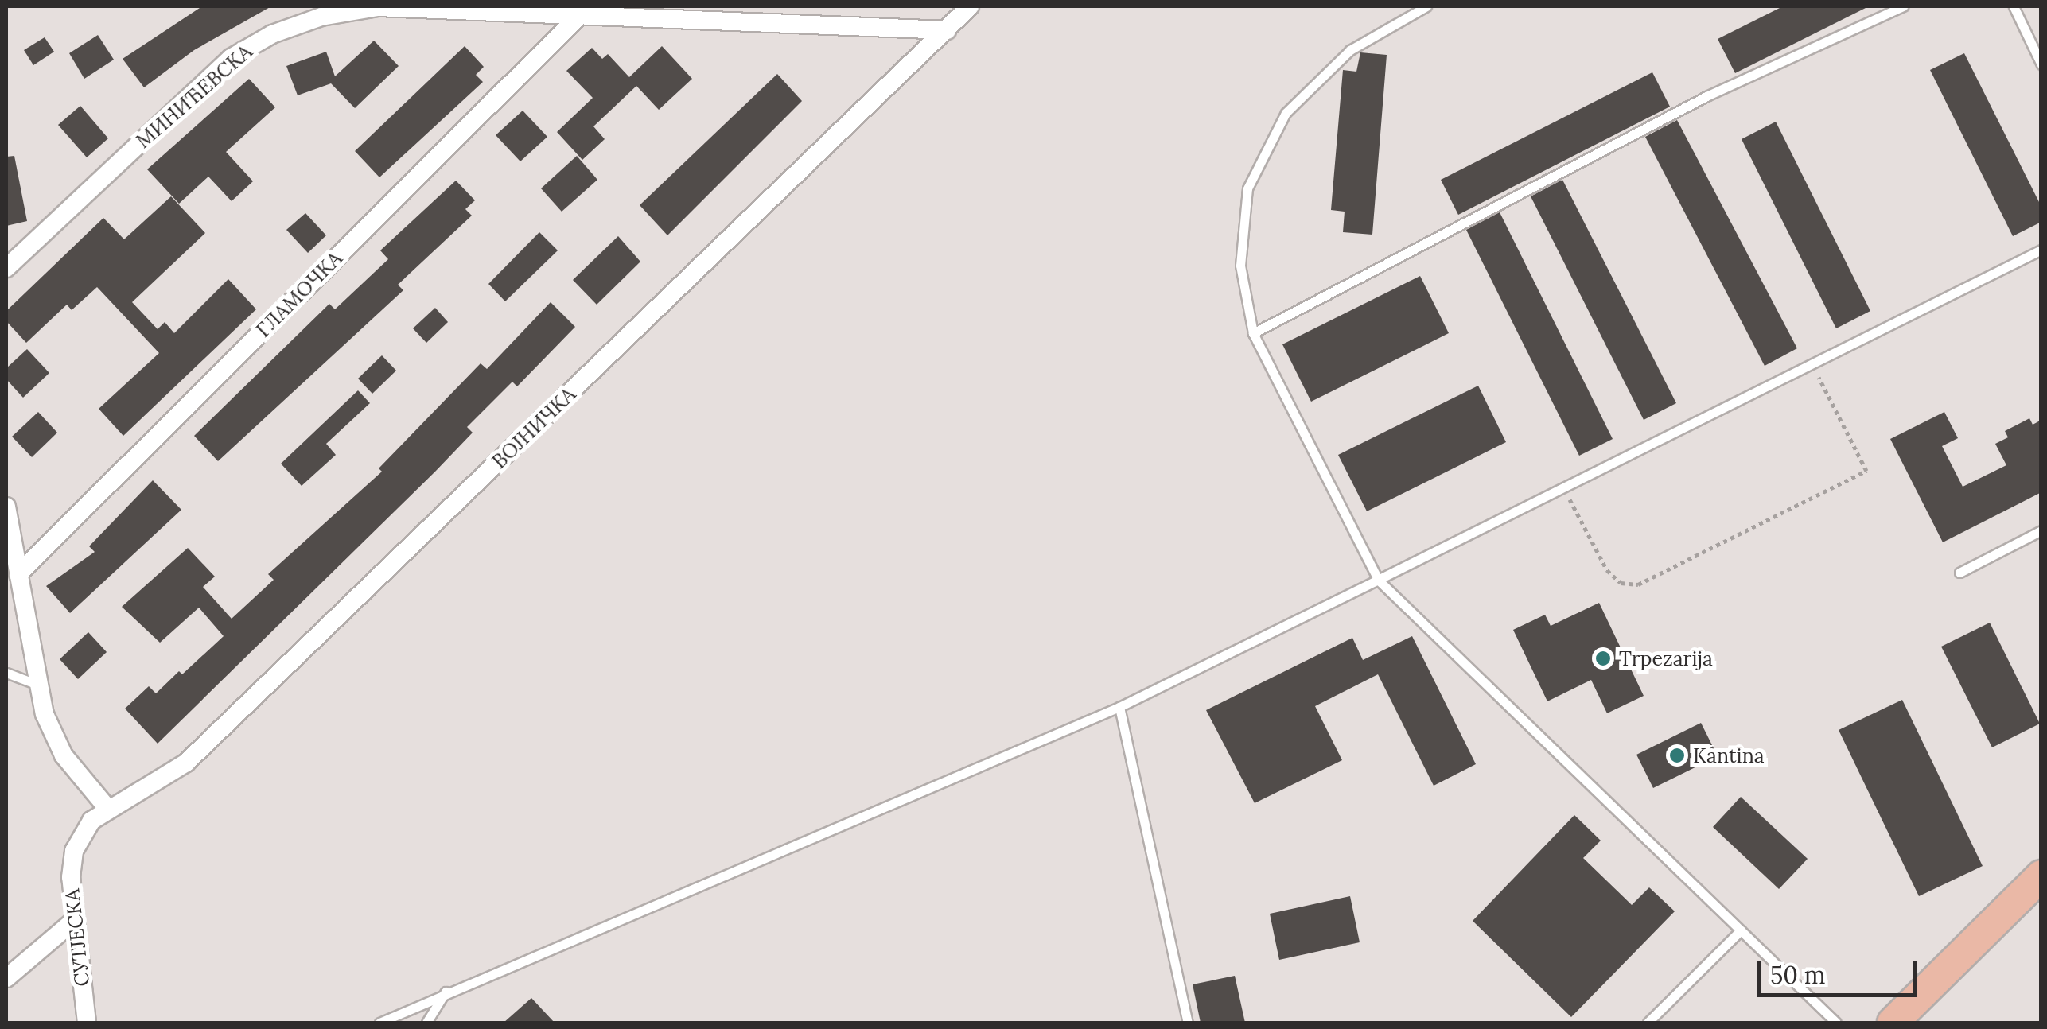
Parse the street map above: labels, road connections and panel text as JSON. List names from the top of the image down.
{
  "streets": {
    "street": [
      "МИНИЋЕВСКА",
      "ГЛАМОЧКА",
      "ВОЈНИЧКА",
      "СУТЈЕСКА"
    ]
  },
  "crossings": [
    ["МИНИЋЕВСКА", "ГЛАМОЧКА"],
    ["МИНИЋЕВСКА", "ВОЈНИЧКА"],
    ["ВОЈНИЧКА", "СУТЈЕСКА"]
  ],
  "places": ["Trpezarija", "Kantina"],
  "scale_bar": "50 m"
}
